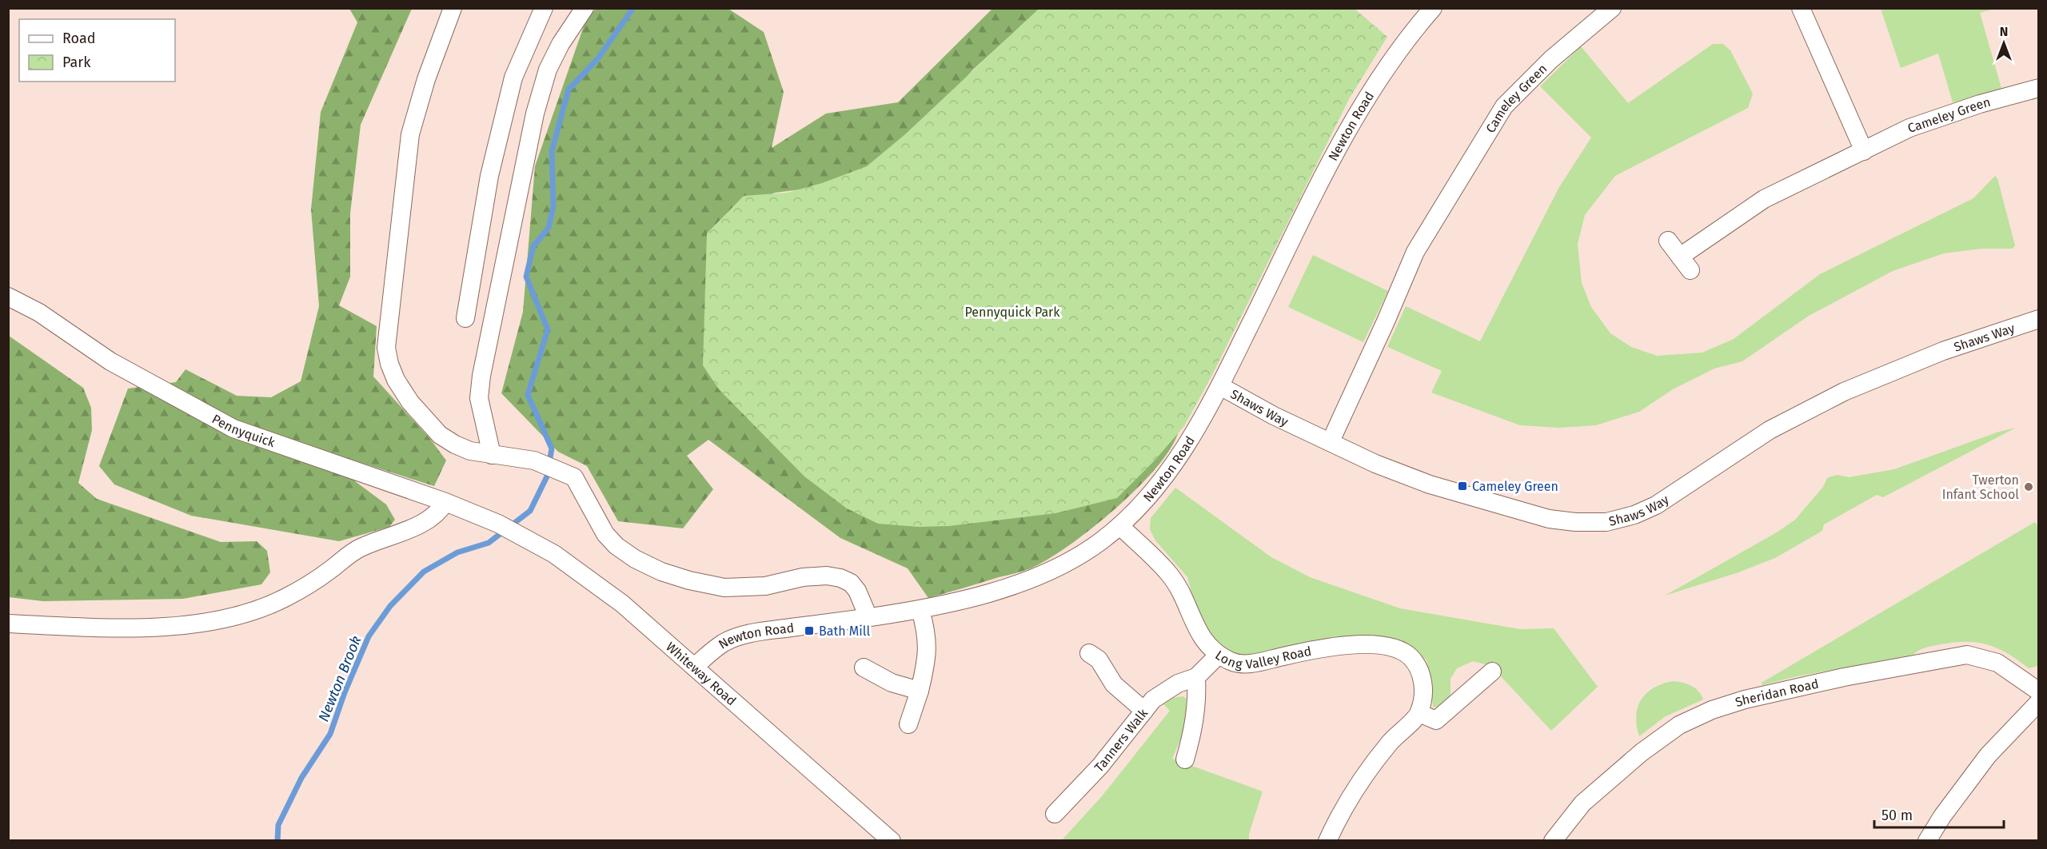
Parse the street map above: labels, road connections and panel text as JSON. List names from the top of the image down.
{
  "streets": {
    "street": [
      "Cameley Green",
      "Newton Road",
      "Shaws Way",
      "Pennyquick",
      "Long Valley Road",
      "Whiteway Road",
      "Sheridan Road",
      "Tanners Walk"
    ]
  },
  "crossings": [
    ["Cameley Green", "Shaws Way"],
    ["Newton Road", "Shaws Way"],
    ["Newton Road", "Long Valley Road"],
    ["Newton Road", "Whiteway Road"],
    ["Pennyquick", "Whiteway Road"],
    ["Long Valley Road", "Tanners Walk"]
  ],
  "water": ["Newton Brook"],
  "parks": ["Pennyquick Park"],
  "places": {
    "transit": ["Cameley Green", "Bath Mill"],
    "other": ["Twerton Infant School"]
  },
  "legend": ["Road", "Park"],
  "scale_bar": "50 m",
  "north": "top"
}
